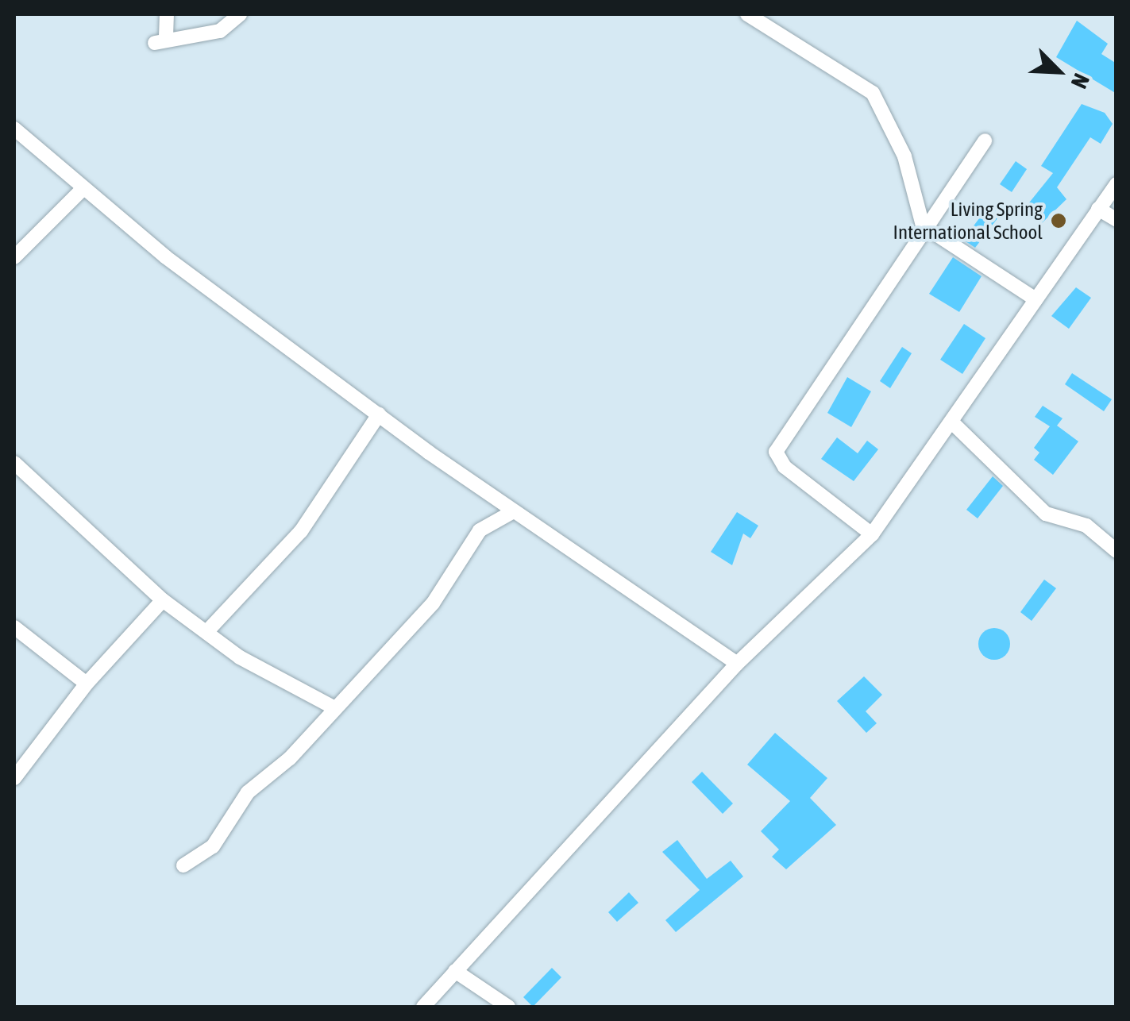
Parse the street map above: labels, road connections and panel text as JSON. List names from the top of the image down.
{
  "places": ["Living Spring International School"],
  "north": "bottom right"
}
